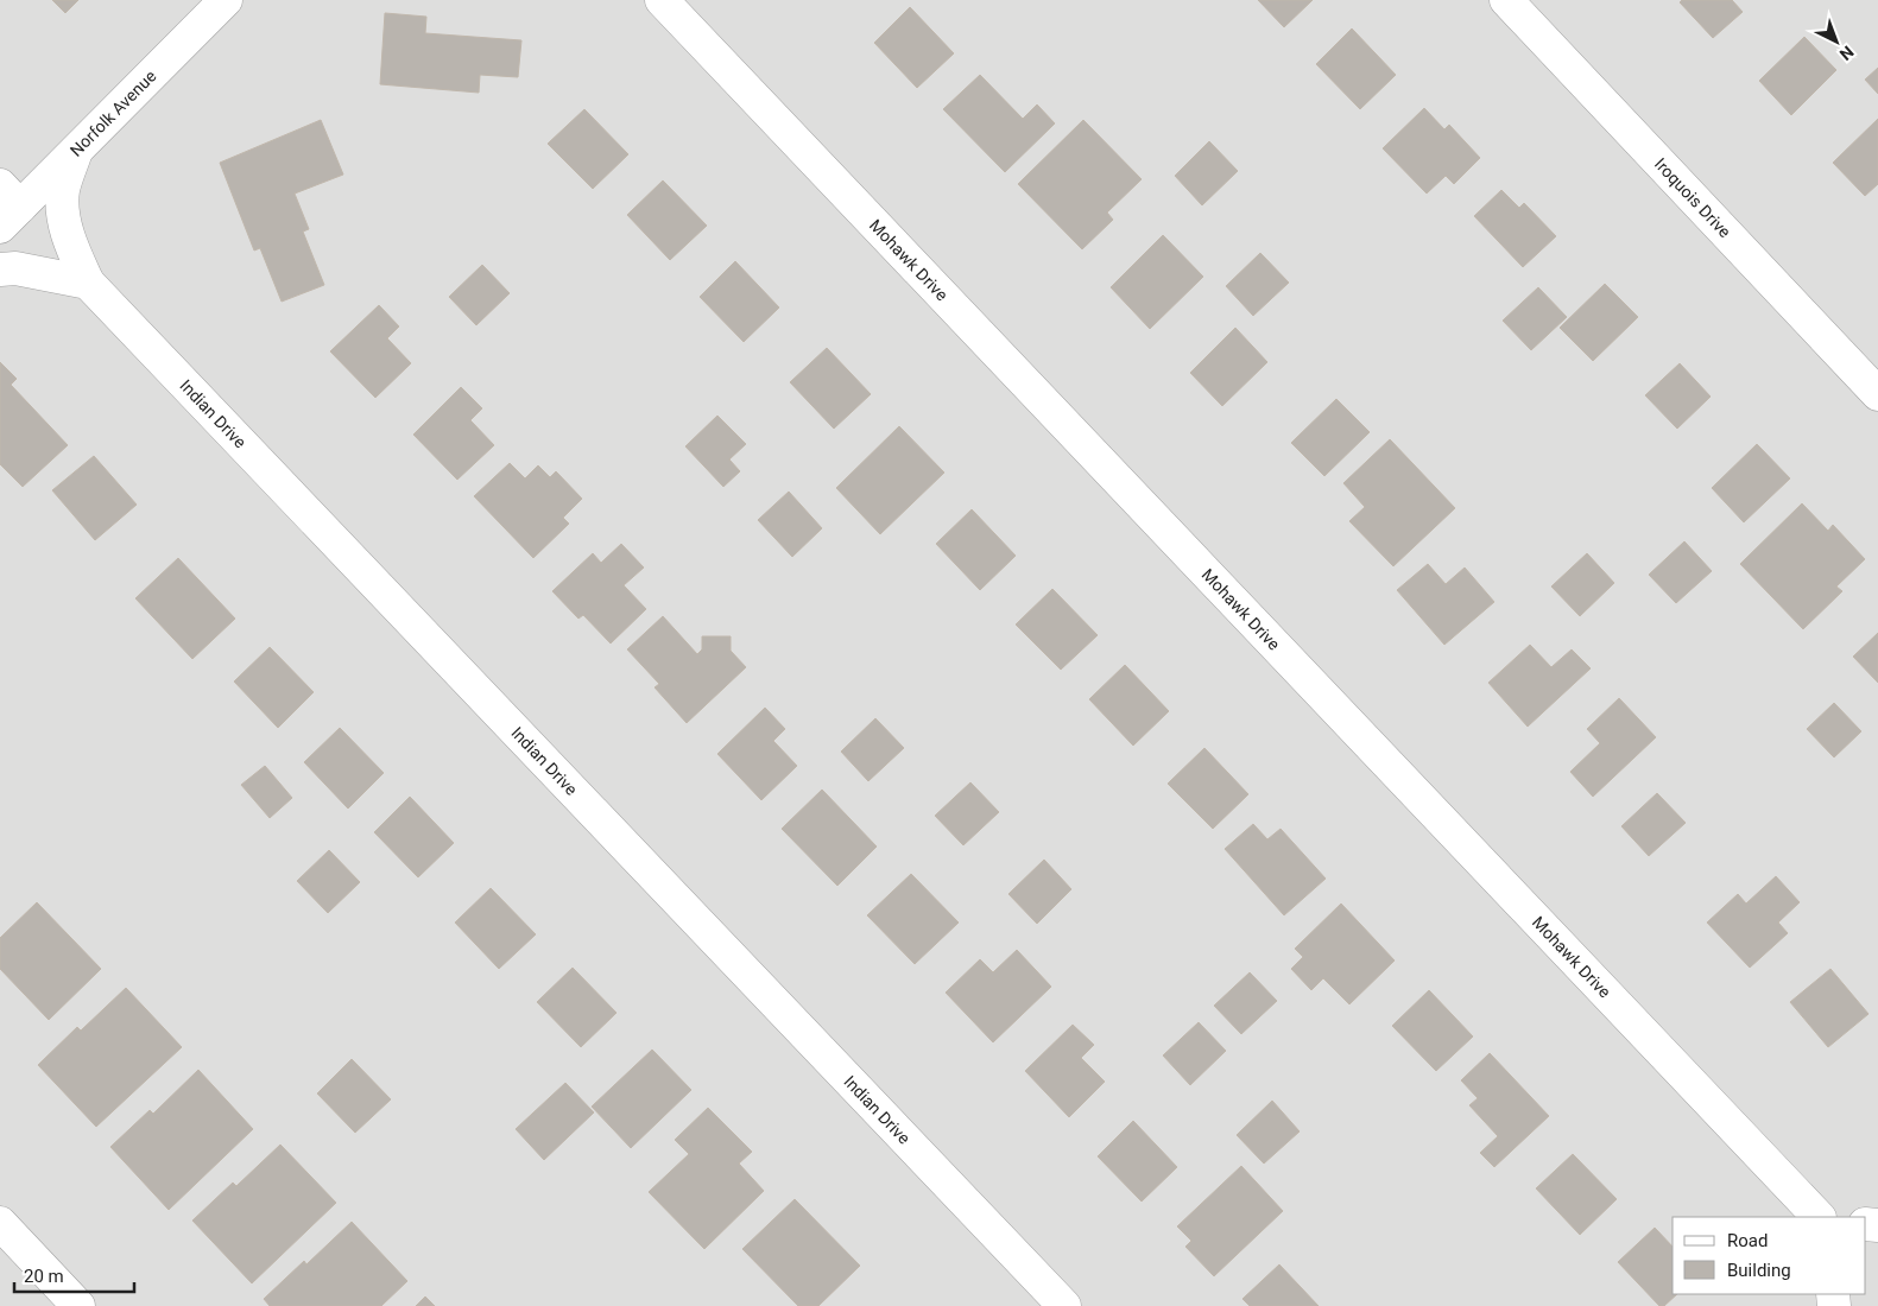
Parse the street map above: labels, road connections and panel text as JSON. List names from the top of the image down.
{
  "streets": {
    "street": [
      "Norfolk Avenue",
      "Iroquois Drive",
      "Mohawk Drive",
      "Indian Drive"
    ]
  },
  "crossings": [
    ["Norfolk Avenue", "Indian Drive"]
  ],
  "legend": ["Road", "Building"],
  "scale_bar": "20 m",
  "north": "bottom right"
}
